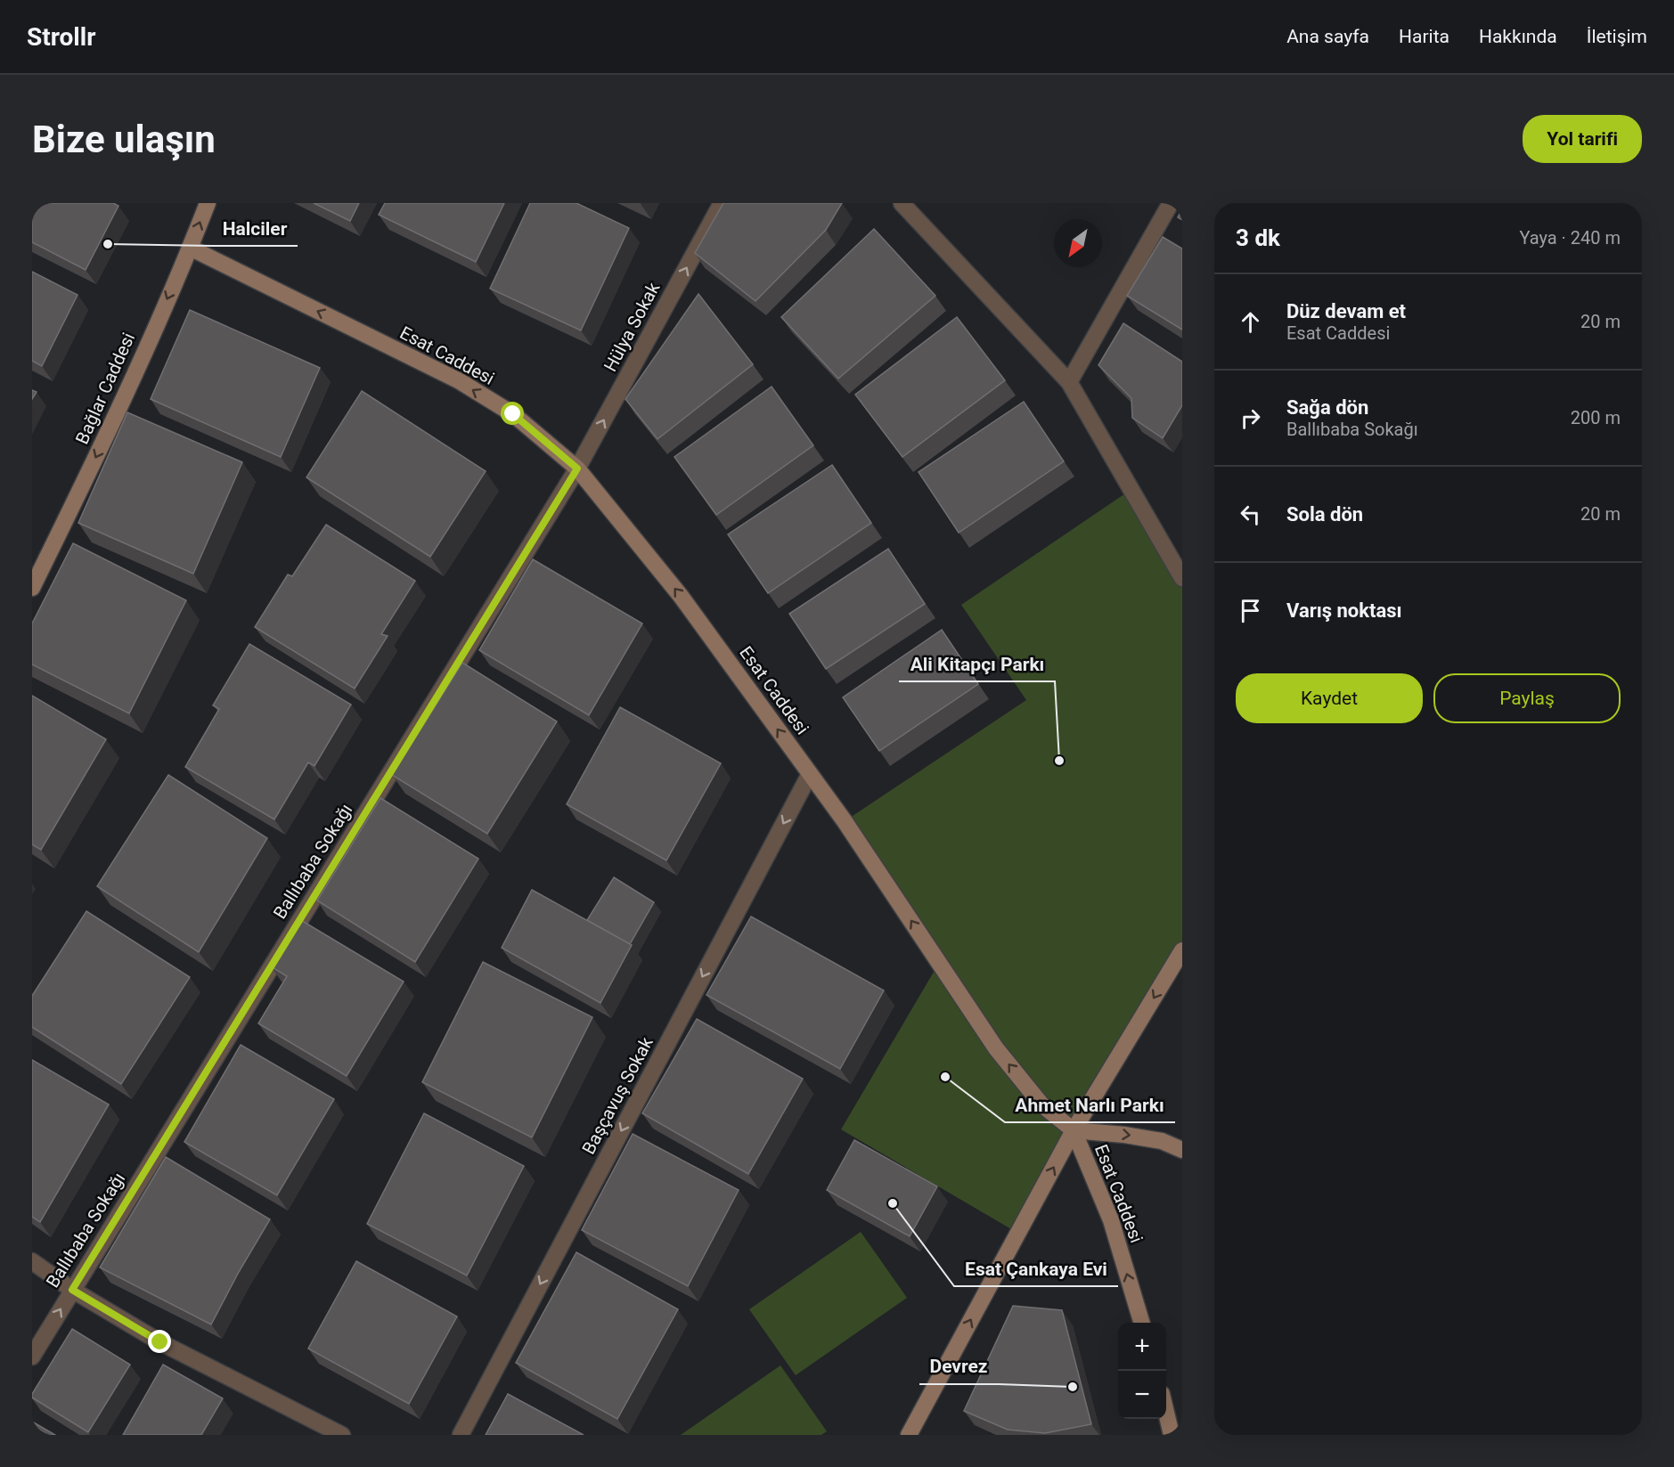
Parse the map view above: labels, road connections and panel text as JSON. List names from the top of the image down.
{
  "streets": {
    "main road": ["Esat Caddesi", "Bağlar Caddesi"],
    "street": ["Hülya Sokak", "Ballıbaba Sokağı", "Başçavuş Sokak"]
  },
  "crossings": [
    ["Hülya Sokak", "Esat Caddesi"],
    ["Hülya Sokak", "Ballıbaba Sokağı"],
    ["Esat Caddesi", "Bağlar Caddesi"],
    ["Esat Caddesi", "Ballıbaba Sokağı"],
    ["Esat Caddesi", "Başçavuş Sokak"]
  ],
  "one_way": ["Hülya Sokak", "Esat Caddesi", "Başçavuş Sokak"],
  "places": [
    "Halciler",
    "Ali Kitapçı Parkı",
    "Ahmet Narlı Parkı",
    "Esat Çankaya Evi",
    "Devrez"
  ],
  "north": "bottom left",
  "page": {
    "header": "Strollr",
    "nav": [
      "Ana sayfa",
      "Harita",
      "Hakkında",
      "İletişim"
    ],
    "buttons": [
      "Yol tarifi",
      ["Kaydet", "Paylaş"]
    ],
    "title": "Bize ulaşın",
    "heading": ["3 dk", "Yaya · 240 m"],
    "list": [
      ["Düz devam et", "Esat Caddesi", "20 m"],
      ["Sağa dön", "Ballıbaba Sokağı", "200 m"],
      ["Sola dön", "20 m"],
      "Varış noktası"
    ],
    "map_buttons": ["+", "−"]
  }
}
